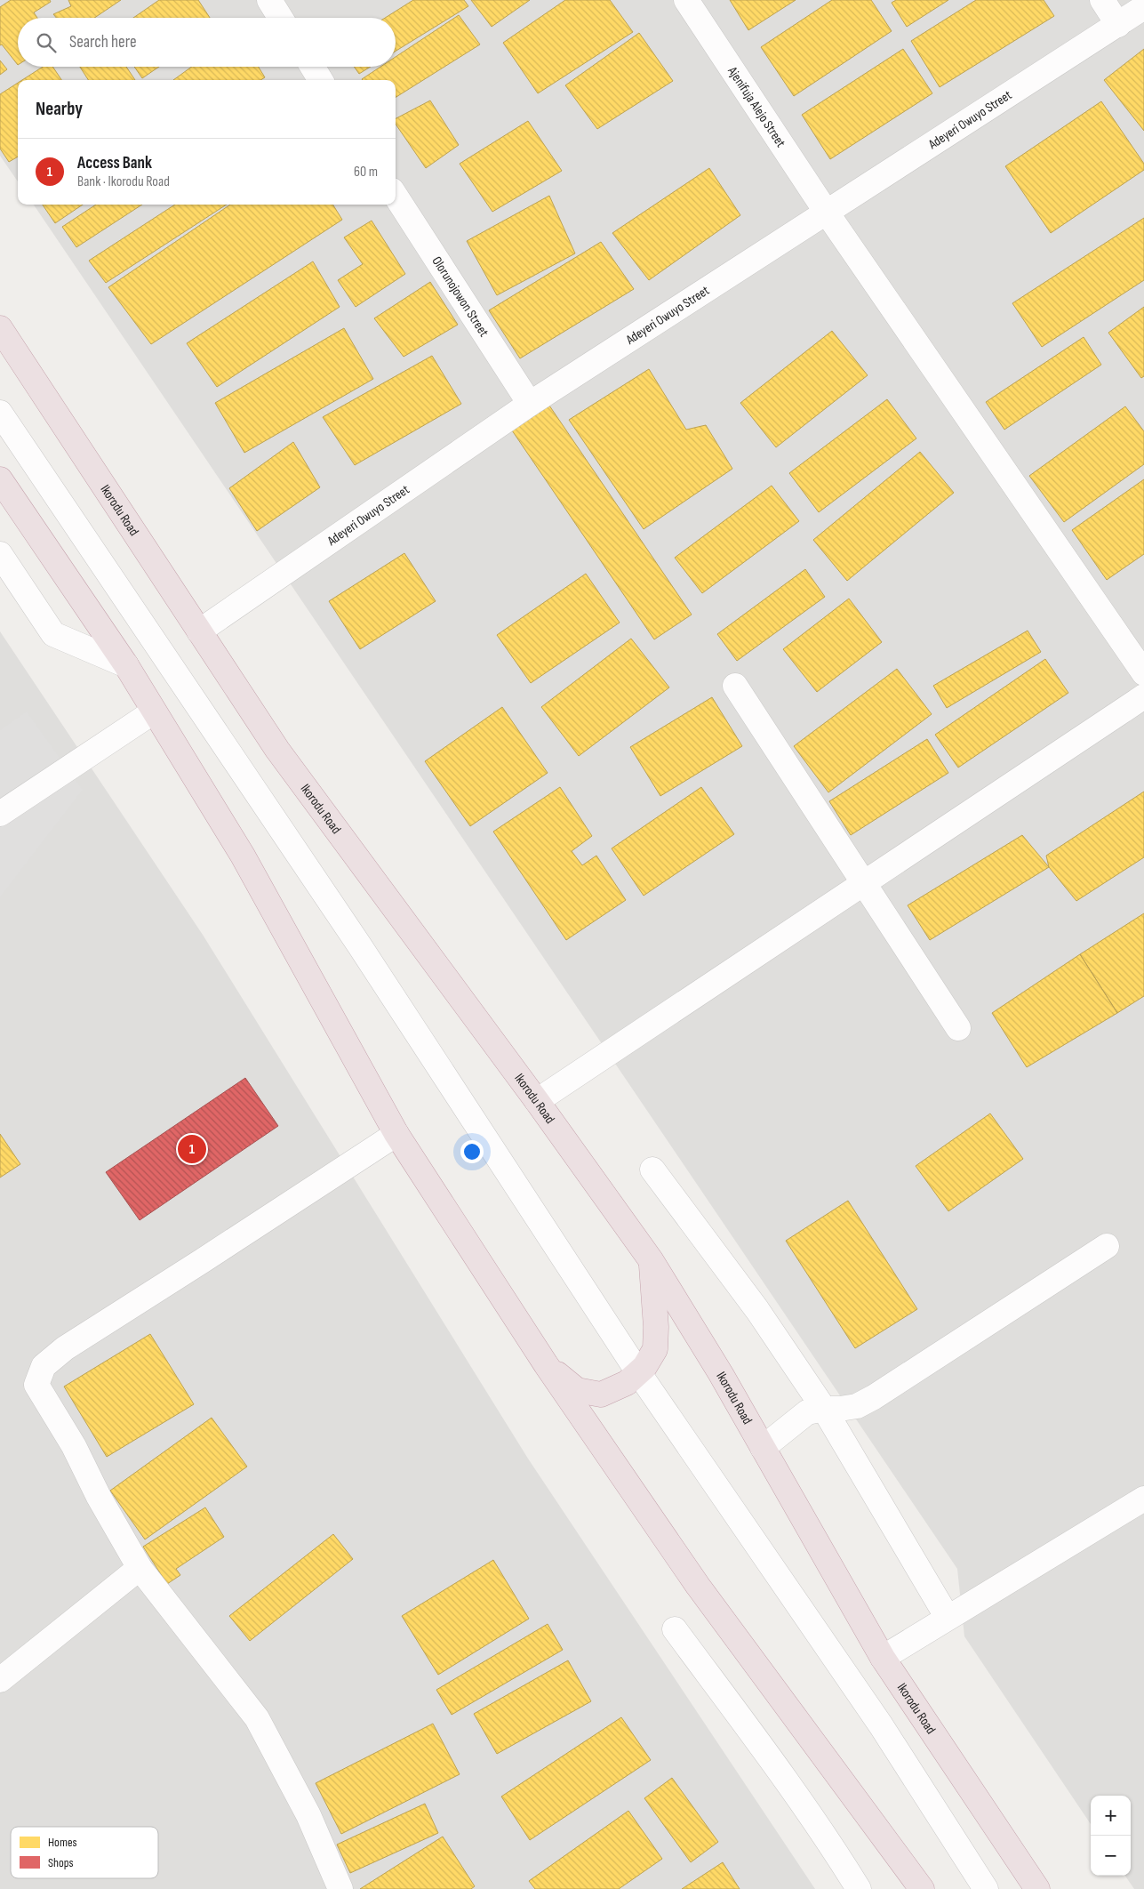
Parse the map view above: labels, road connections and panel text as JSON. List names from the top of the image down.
{
  "streets": {
    "highway": ["Ikorodu Road"],
    "street": ["Ajenifuja Alejo Street", "Adeyeri Owuyo Street", "Olorunojowon Street"]
  },
  "crossings": [
    ["Ajenifuja Alejo Street", "Adeyeri Owuyo Street"],
    ["Adeyeri Owuyo Street", "Olorunojowon Street"],
    ["Adeyeri Owuyo Street", "Ikorodu Road"]
  ],
  "legend": ["Homes", "Shops"],
  "page": {
    "search": "Search here",
    "heading": "Nearby",
    "list": [
      {
        "mark": "1",
        "name": "Access Bank",
        "note": "Bank · Ikorodu Road",
        "value": "60 m"
      }
    ],
    "pins": "1",
    "map_buttons": ["+", "−"]
  }
}
